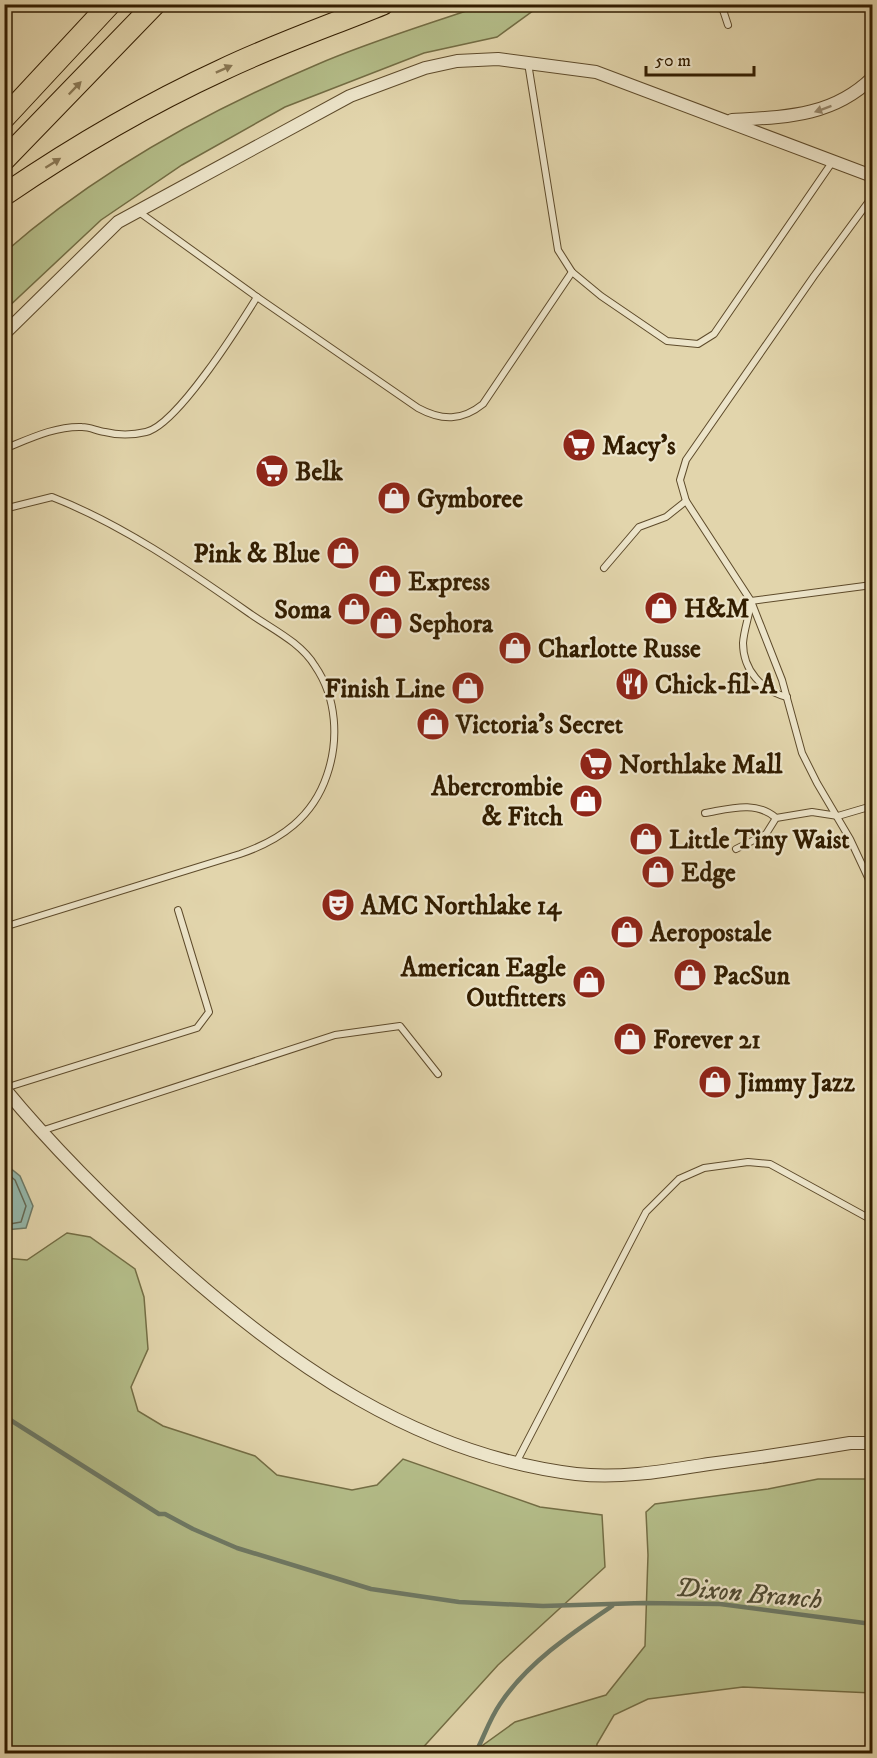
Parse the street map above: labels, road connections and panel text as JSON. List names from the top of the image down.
{
  "water": ["Dixon Branch"],
  "places": {
    "supermarket": ["Macy's", "Belk", "Northlake Mall"],
    "shop": [
      "Gymboree",
      "Pink & Blue",
      "Express",
      "H&M",
      "Soma",
      "Sephora",
      "Charlotte Russe",
      "Finish Line",
      "Victoria's Secret",
      "Abercrombie & Fitch",
      "Little Tiny Waist",
      "Edge",
      "Aeropostale",
      "PacSun",
      "American Eagle Outfitters",
      "Forever 21",
      "Jimmy Jazz"
    ],
    "restaurant": ["Chick-fil-A"],
    "theatre": ["AMC Northlake 14"]
  },
  "scale_bar": "50 m"
}
